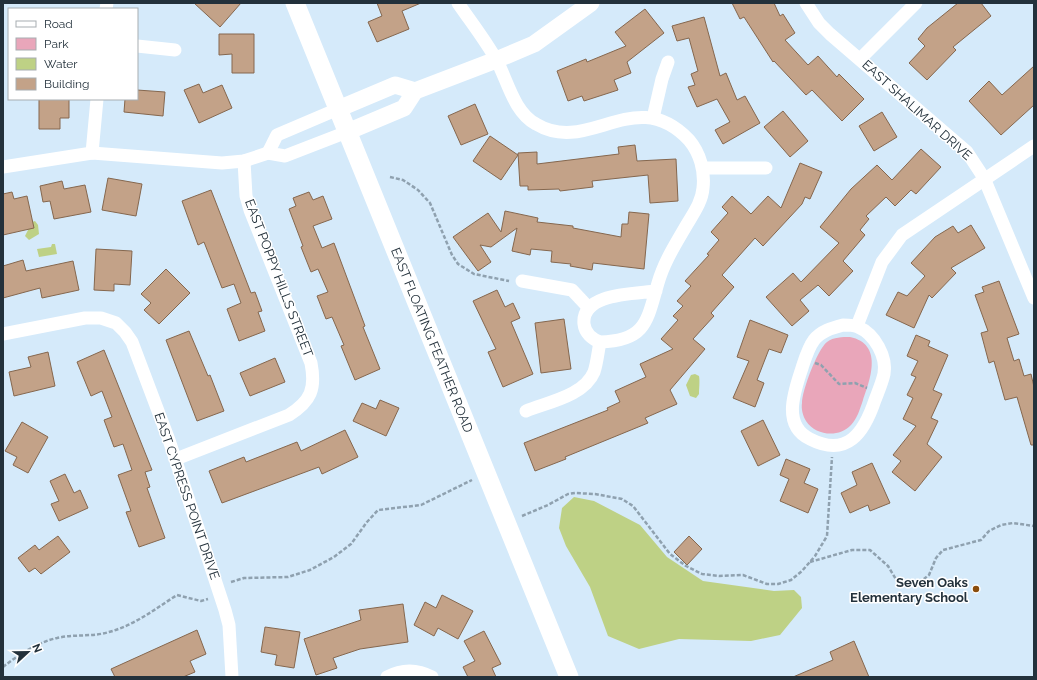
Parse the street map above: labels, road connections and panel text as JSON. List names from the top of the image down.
{
  "streets": {
    "main road": ["EAST FLOATING FEATHER ROAD"],
    "street": ["EAST SHALIMAR DRIVE", "EAST POPPY HILLS STREET", "EAST CYPRESS POINT DRIVE"]
  },
  "crossings": [
    ["EAST POPPY HILLS STREET", "EAST CYPRESS POINT DRIVE"]
  ],
  "places": ["Seven Oaks Elementary School"],
  "legend": [
    "Road",
    "Park",
    "Water",
    "Building"
  ],
  "north": "right"
}
